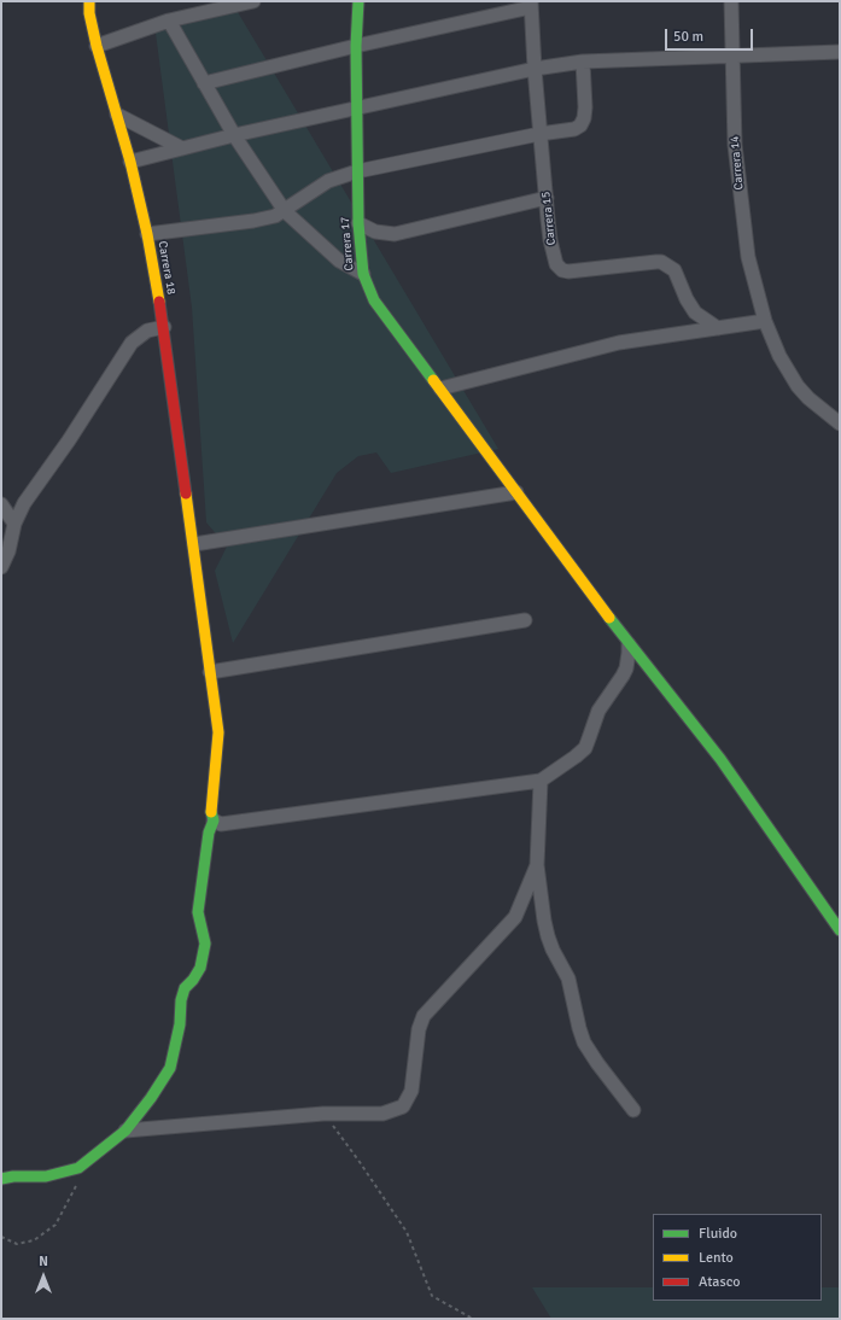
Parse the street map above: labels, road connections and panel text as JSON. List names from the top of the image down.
{
  "streets": {
    "street": [
      "Carrera 14",
      "Carrera 15",
      "Carrera 17",
      "Carrera 18"
    ]
  },
  "legend": ["Fluido", "Lento", "Atasco"],
  "scale_bar": "50 m",
  "north": "top"
}
